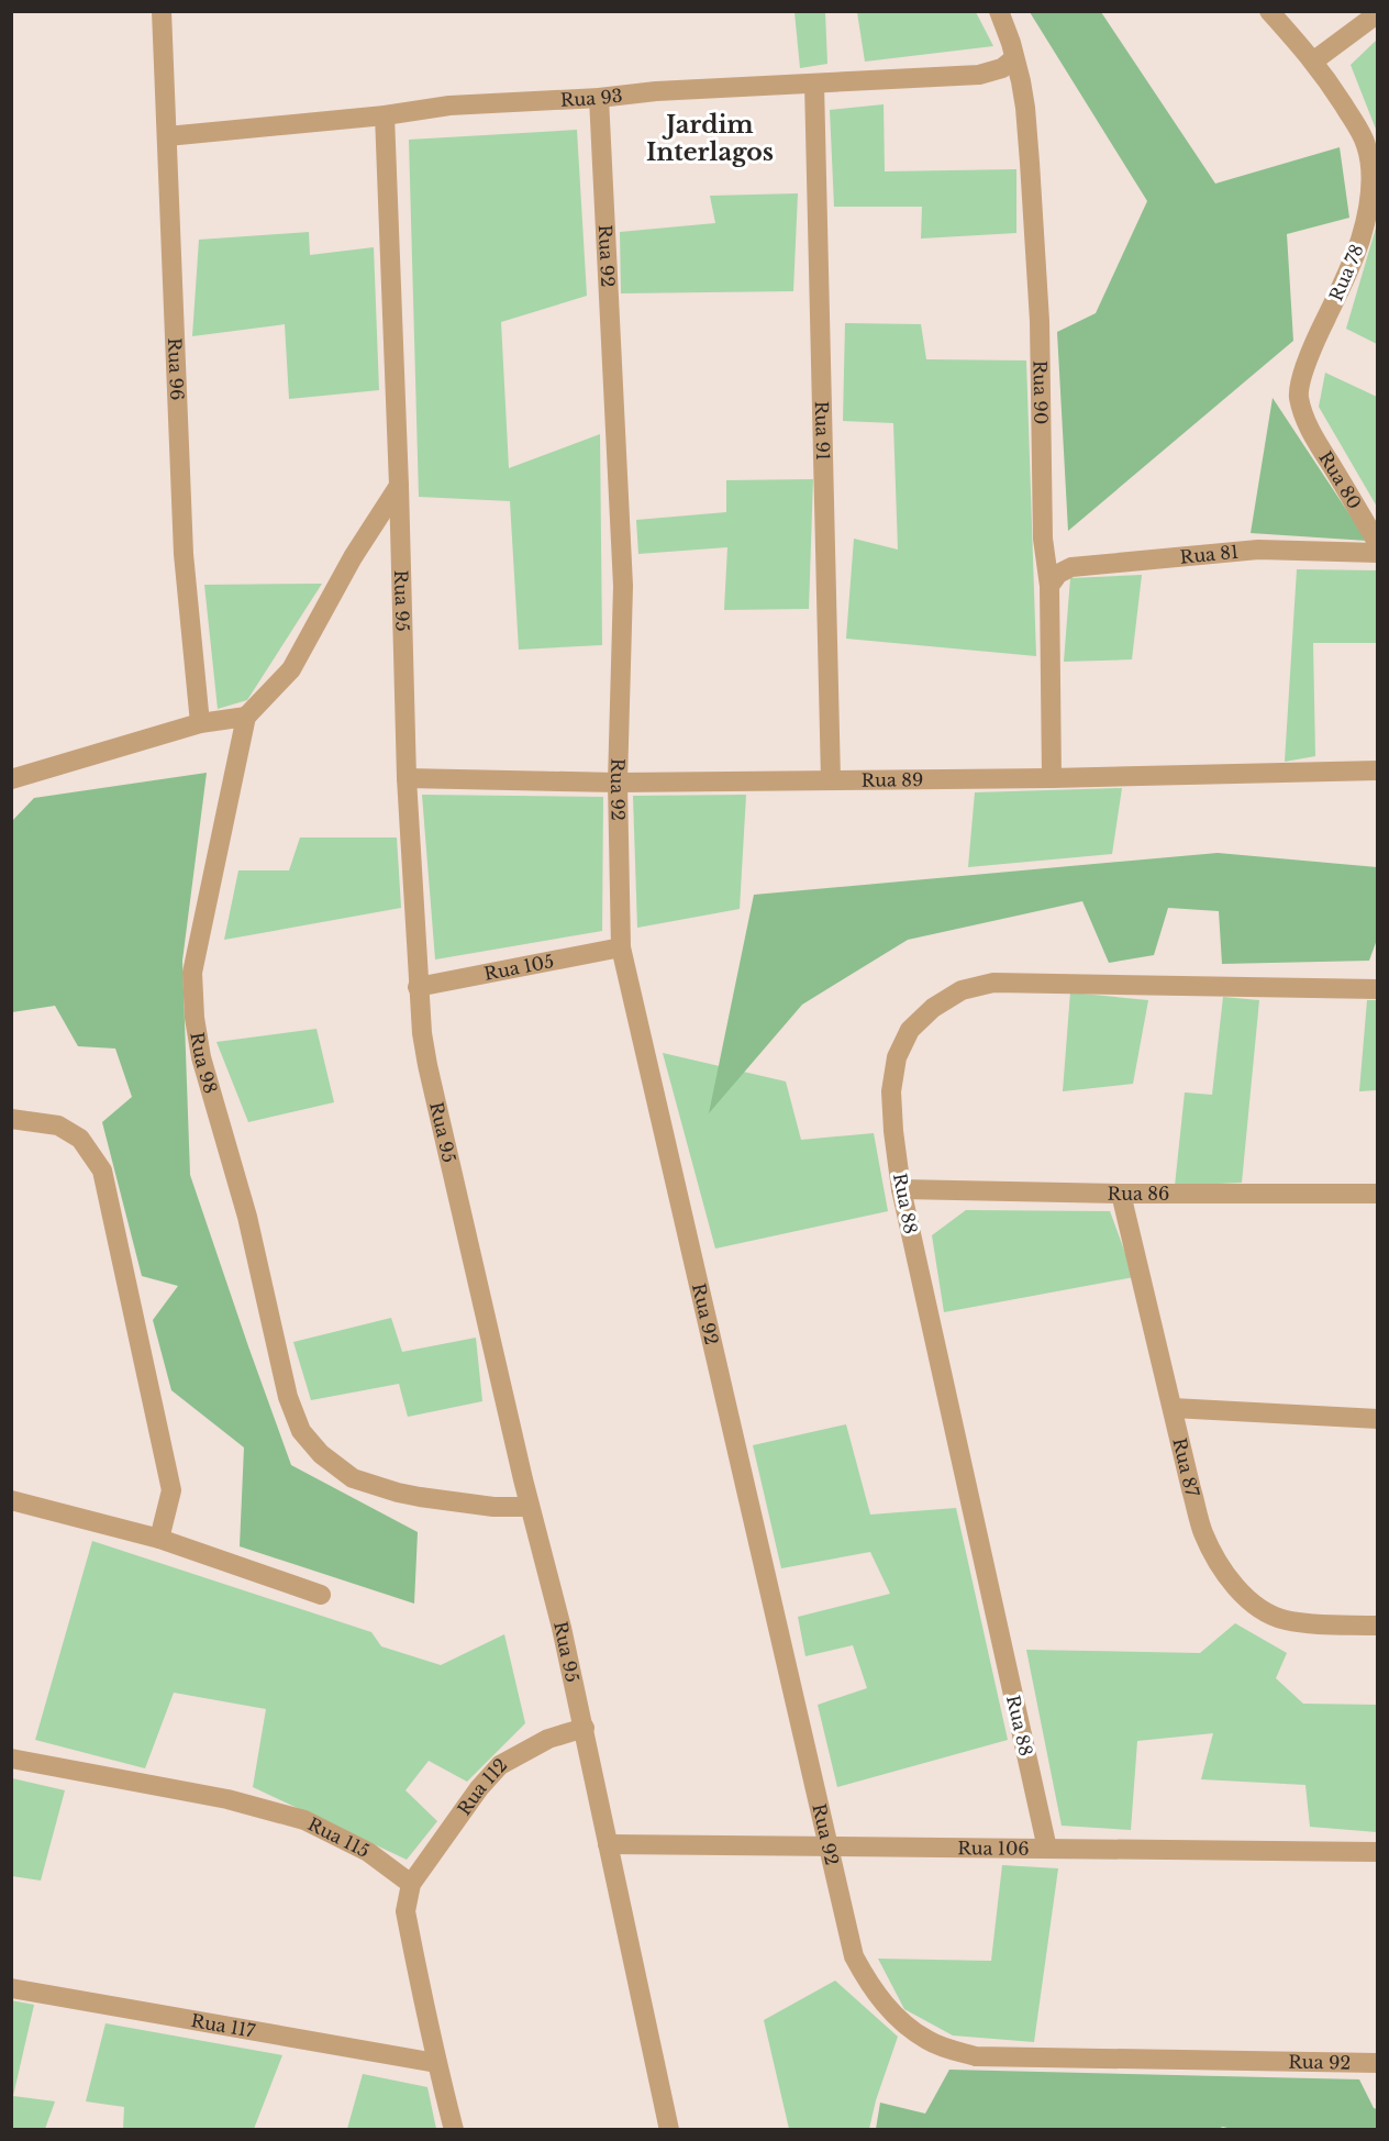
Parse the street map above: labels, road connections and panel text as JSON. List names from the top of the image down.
{
  "streets": {
    "street": [
      "Rua 93",
      "Rua 92",
      "Rua 78",
      "Rua 96",
      "Rua 90",
      "Rua 91",
      "Rua 80",
      "Rua 81",
      "Rua 95",
      "Rua 89",
      "Rua 105",
      "Rua 98",
      "Rua 86",
      "Rua 88",
      "Rua 87",
      "Rua 112",
      "Rua 115",
      "Rua 106",
      "Rua 117"
    ]
  },
  "crossings": [
    ["Rua 93", "Rua 92"],
    ["Rua 93", "Rua 96"],
    ["Rua 93", "Rua 90"],
    ["Rua 93", "Rua 91"],
    ["Rua 93", "Rua 95"],
    ["Rua 92", "Rua 89"],
    ["Rua 92", "Rua 105"],
    ["Rua 92", "Rua 106"],
    ["Rua 78", "Rua 80"],
    ["Rua 90", "Rua 81"],
    ["Rua 90", "Rua 89"],
    ["Rua 91", "Rua 89"],
    ["Rua 95", "Rua 89"],
    ["Rua 95", "Rua 105"],
    ["Rua 95", "Rua 98"],
    ["Rua 95", "Rua 112"],
    ["Rua 95", "Rua 106"],
    ["Rua 86", "Rua 88"],
    ["Rua 86", "Rua 87"],
    ["Rua 88", "Rua 106"],
    ["Rua 112", "Rua 115"]
  ],
  "districts": ["Jardim Interlagos"]
}
